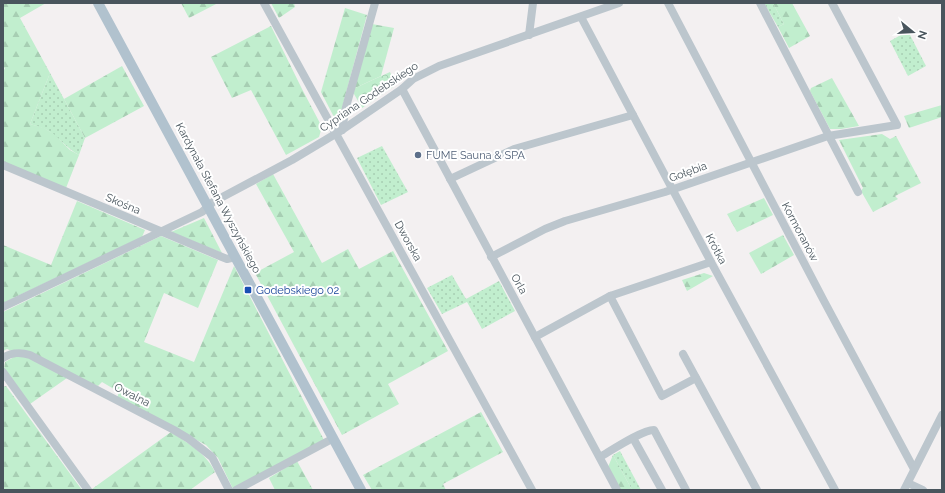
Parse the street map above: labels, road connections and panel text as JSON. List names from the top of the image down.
{
  "streets": {
    "main road": ["Kardynała Stefana Wyszyńskiego"],
    "street": [
      "Cypriana Godebskiego",
      "Gołębia",
      "Skośna",
      "Kormoranów",
      "Dworska",
      "Krótka",
      "Orla",
      "Owalna"
    ]
  },
  "crossings": [
    ["Cypriana Godebskiego", "Kardynała Stefana Wyszyńskiego"],
    ["Cypriana Godebskiego", "Skośna"],
    ["Cypriana Godebskiego", "Dworska"],
    ["Cypriana Godebskiego", "Krótka"],
    ["Cypriana Godebskiego", "Orla"],
    ["Gołębia", "Kormoranów"],
    ["Gołębia", "Krótka"],
    ["Gołębia", "Orla"],
    ["Kardynała Stefana Wyszyńskiego", "Skośna"]
  ],
  "places": {
    "other": ["FUME Sauna & SPA"],
    "transit": ["Godebskiego 02"]
  },
  "north": "right"
}
